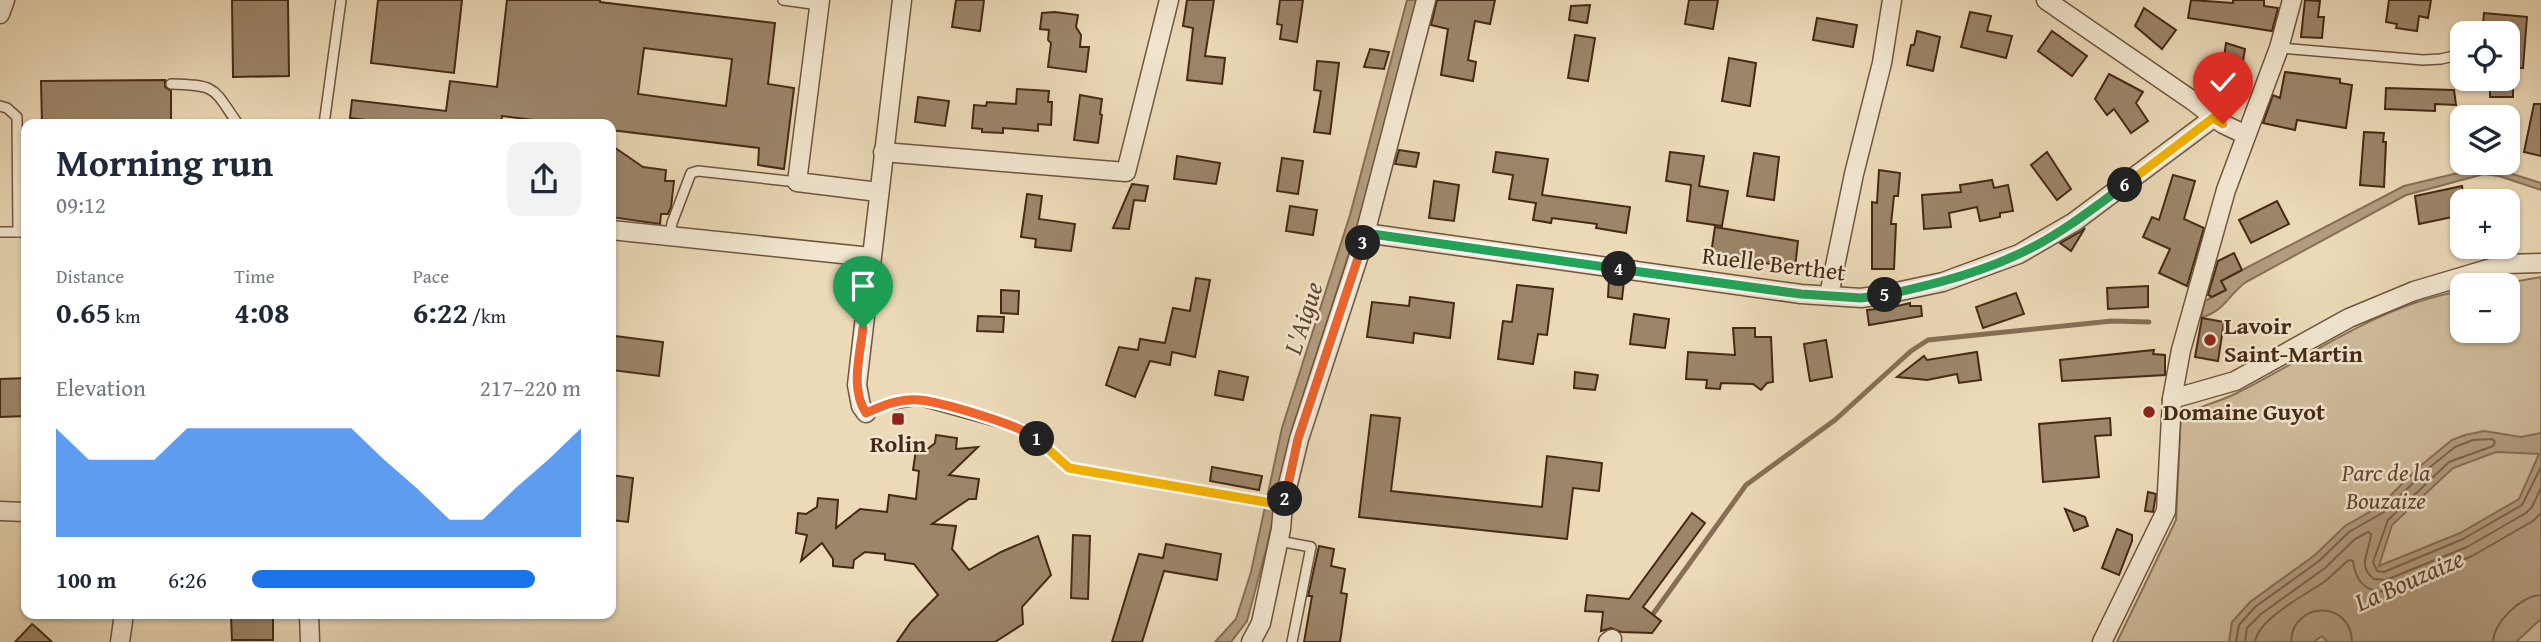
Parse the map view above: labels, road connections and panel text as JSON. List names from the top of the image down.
{
  "streets": {
    "street": ["Ruelle Berthet"]
  },
  "water": ["L'Aigue", "La Bouzaize"],
  "parks": ["Parc de la Bouzaize"],
  "places": {
    "other": ["Lavoir Saint-Martin", "Domaine Guyot"],
    "transit": ["Rolin"]
  },
  "page": {
    "map_buttons": ["+", "−"],
    "heading": ["Morning run", "09:12"],
    "pins": [
      "6",
      "3",
      "4",
      "5",
      "1",
      "2"
    ],
    "stats": [
      ["Distance", "0.65 km"],
      ["Time", "4:08"],
      ["Pace", "6:22 /km"]
    ],
    "chart": ["Elevation", "217–220 m"],
    "list": [
      {
        "name": "100 m",
        "note": "6:26"
      }
    ]
  }
}
